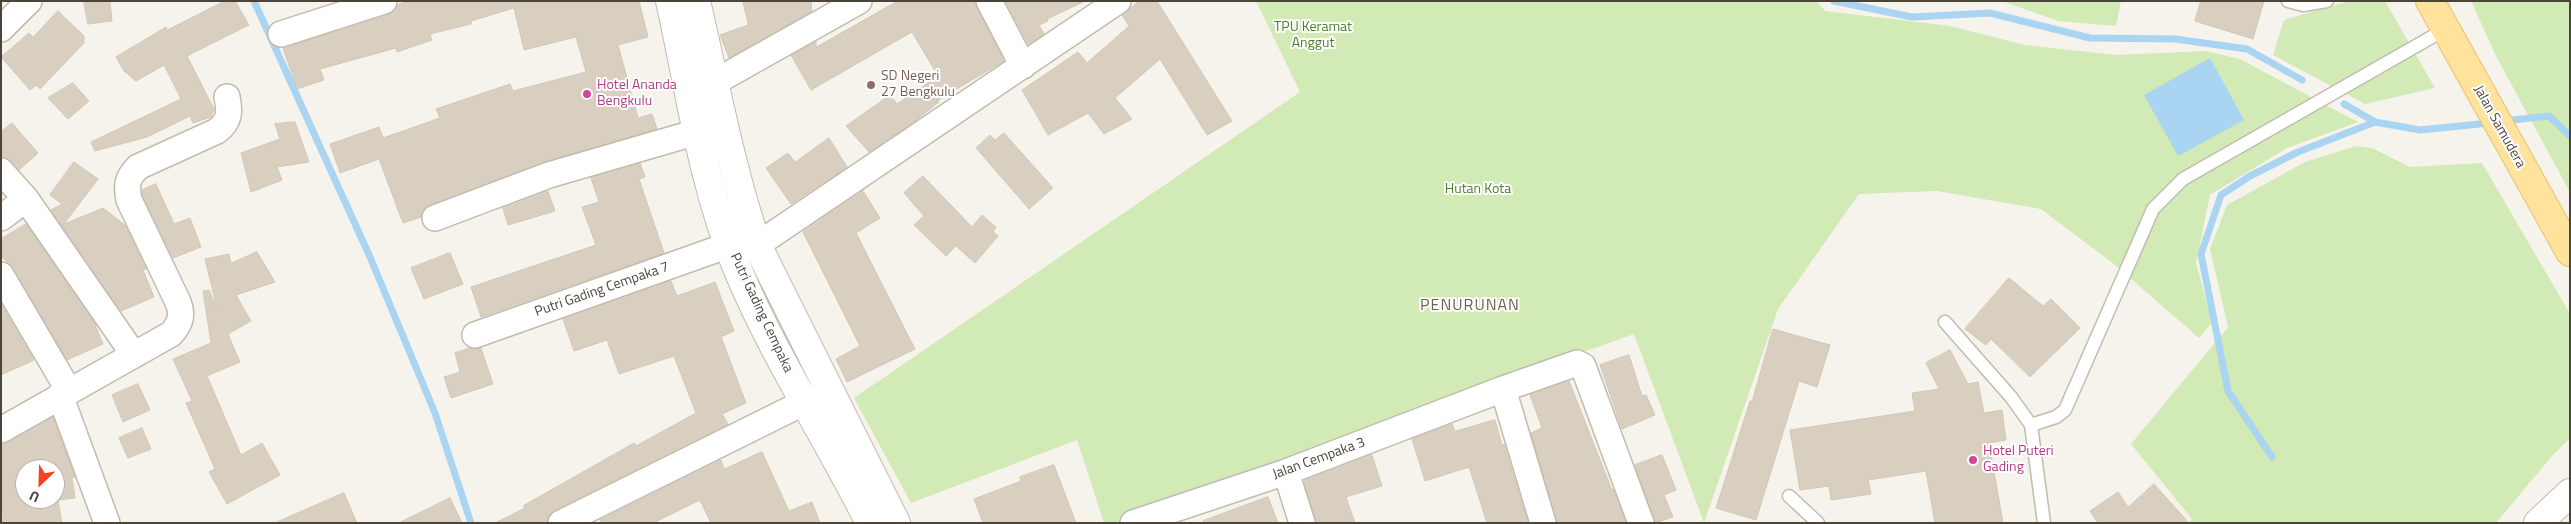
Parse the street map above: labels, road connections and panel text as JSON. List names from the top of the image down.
{
  "streets": {
    "main road": ["Jalan Samudera"],
    "street": ["Putri Gading Cempaka 7", "Putri Gading Cempaka", "Jalan Cempaka 3"]
  },
  "crossings": [
    ["Putri Gading Cempaka 7", "Putri Gading Cempaka"]
  ],
  "districts": ["PENURUNAN"],
  "parks": ["TPU Keramat Anggut", "Hutan Kota"],
  "places": ["SD Negeri 27 Bengkulu", "Hotel Ananda Bengkulu", "Hotel Puteri Gading"],
  "north": "bottom left"
}
